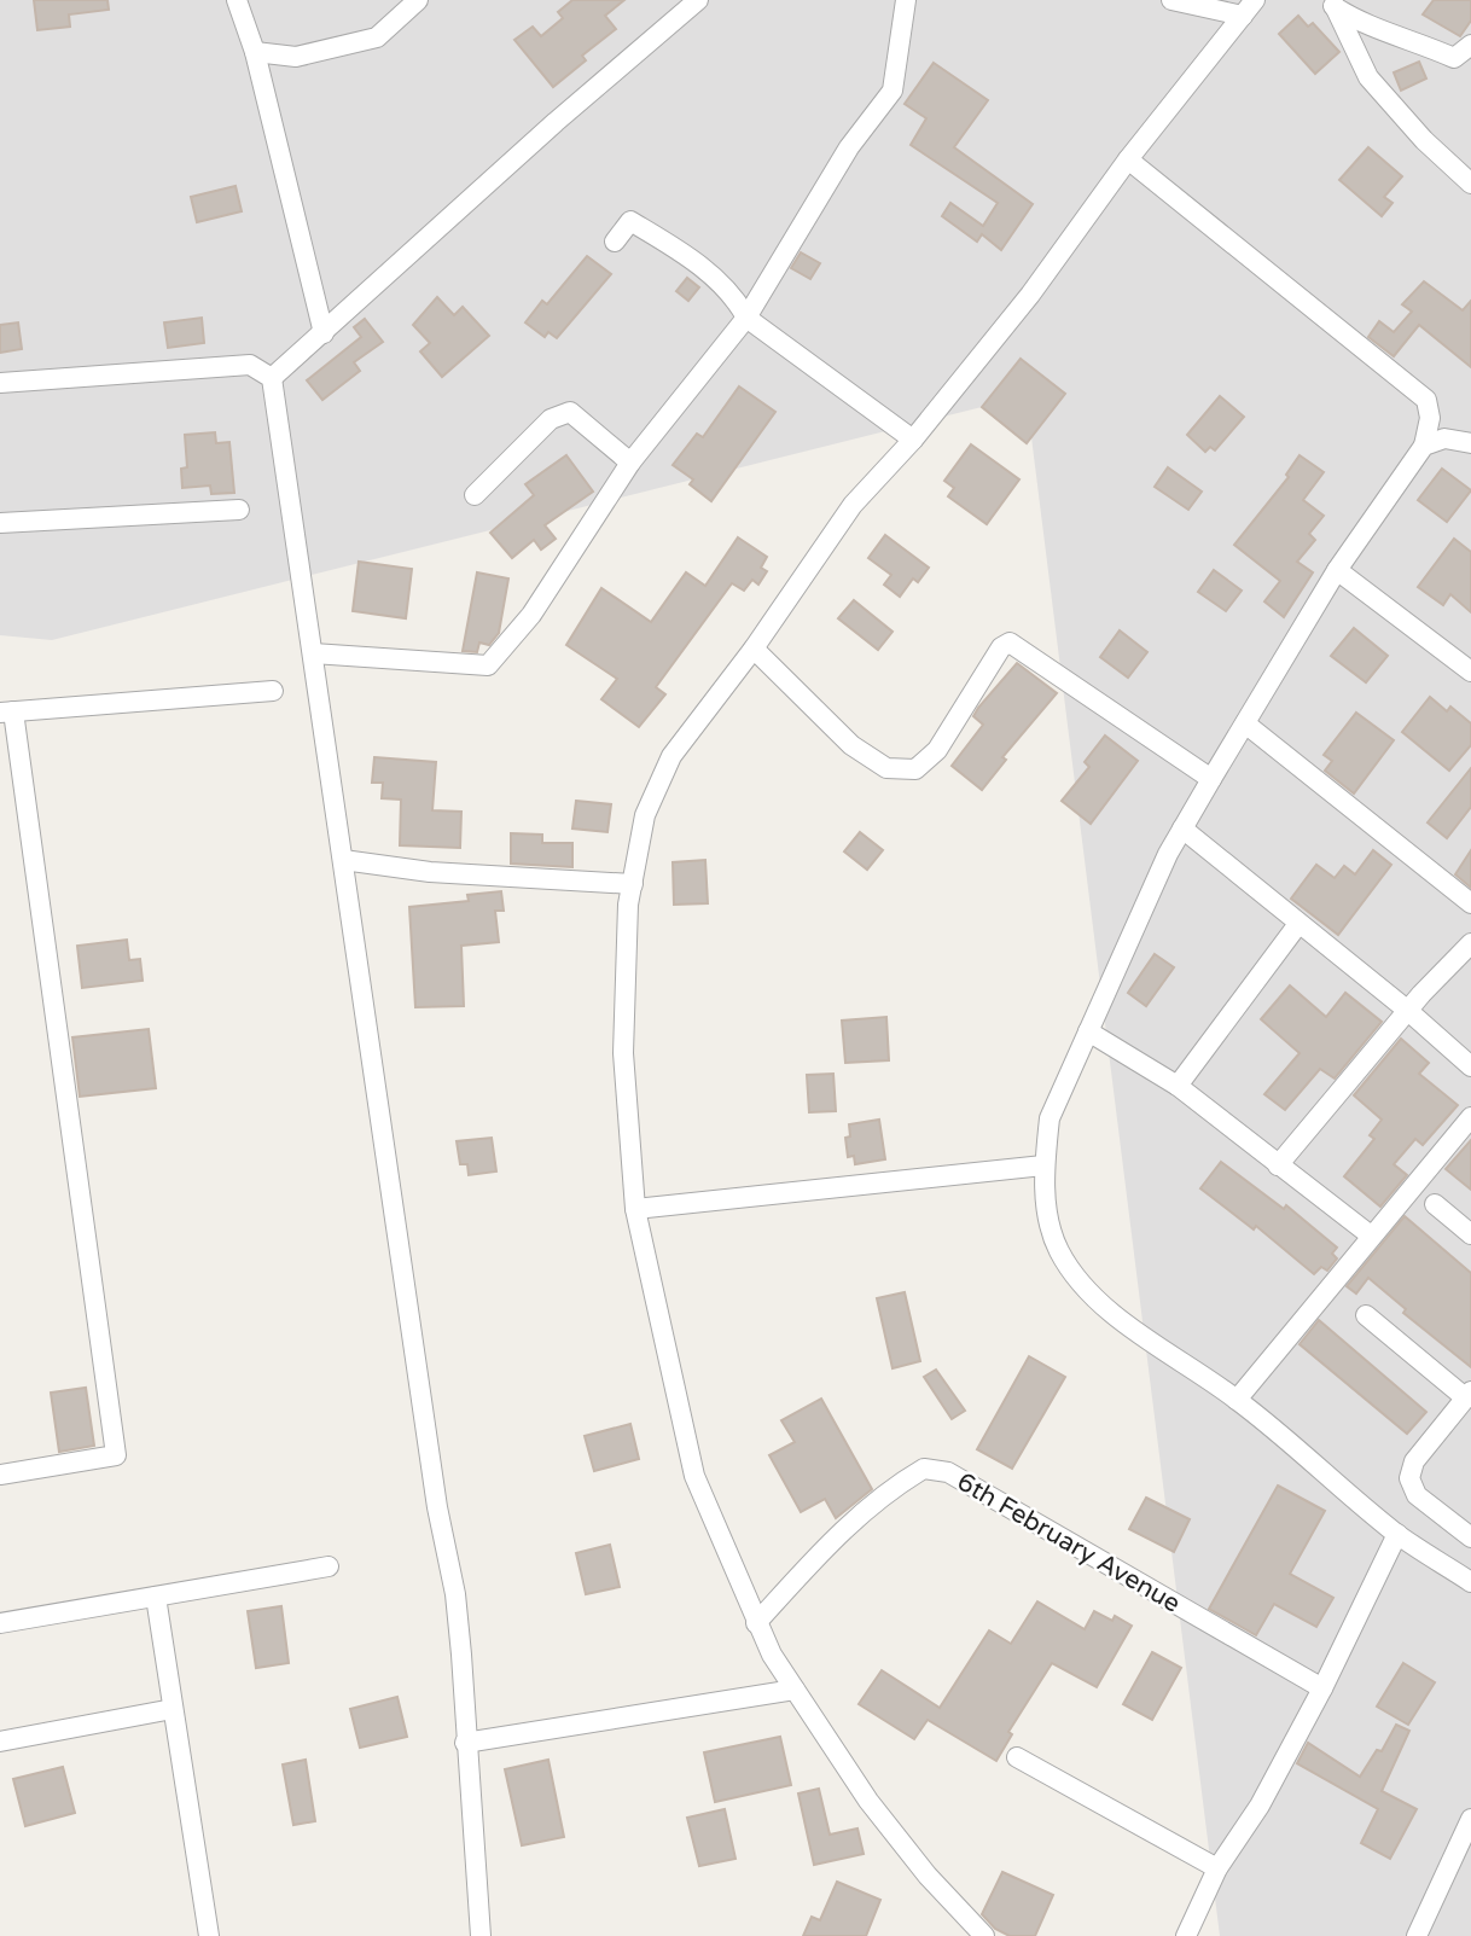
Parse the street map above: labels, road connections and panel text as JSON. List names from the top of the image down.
{
  "streets": {
    "street": ["6th February Avenue"]
  }
}
